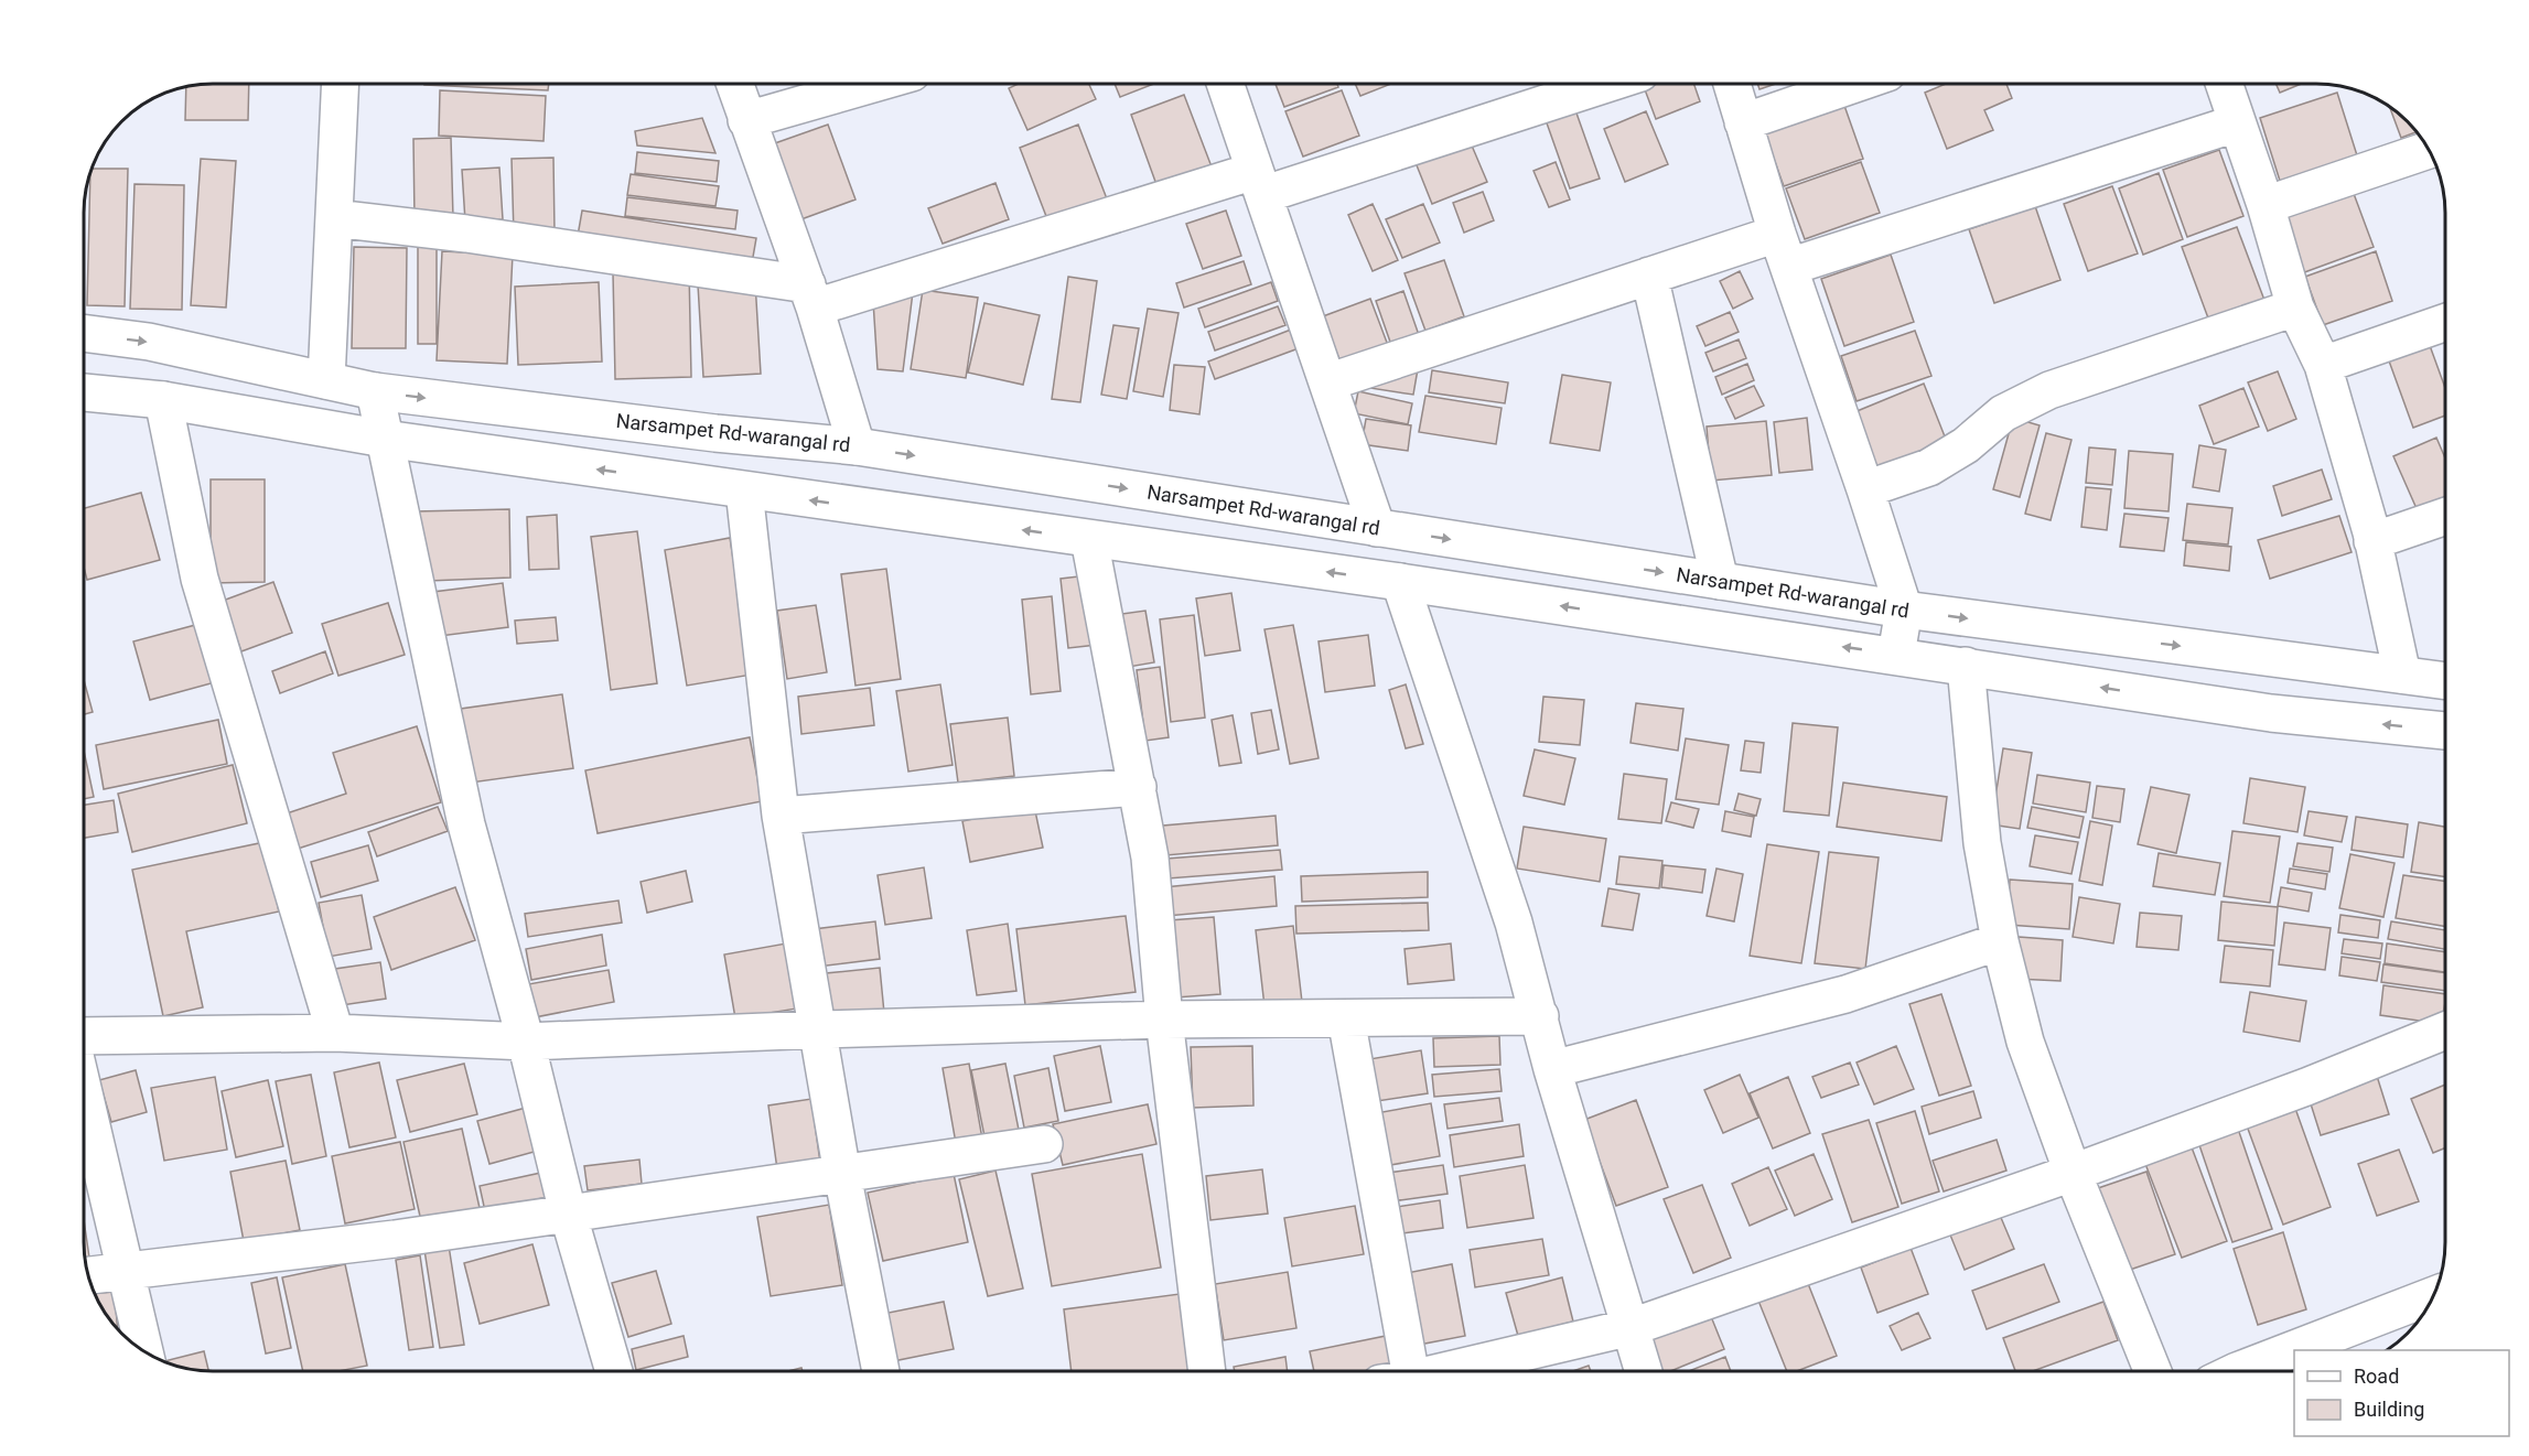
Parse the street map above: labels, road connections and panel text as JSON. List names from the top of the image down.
{
  "streets": {
    "street": ["Narsampet Rd-warangal rd"]
  },
  "legend": ["Road", "Building"]
}
